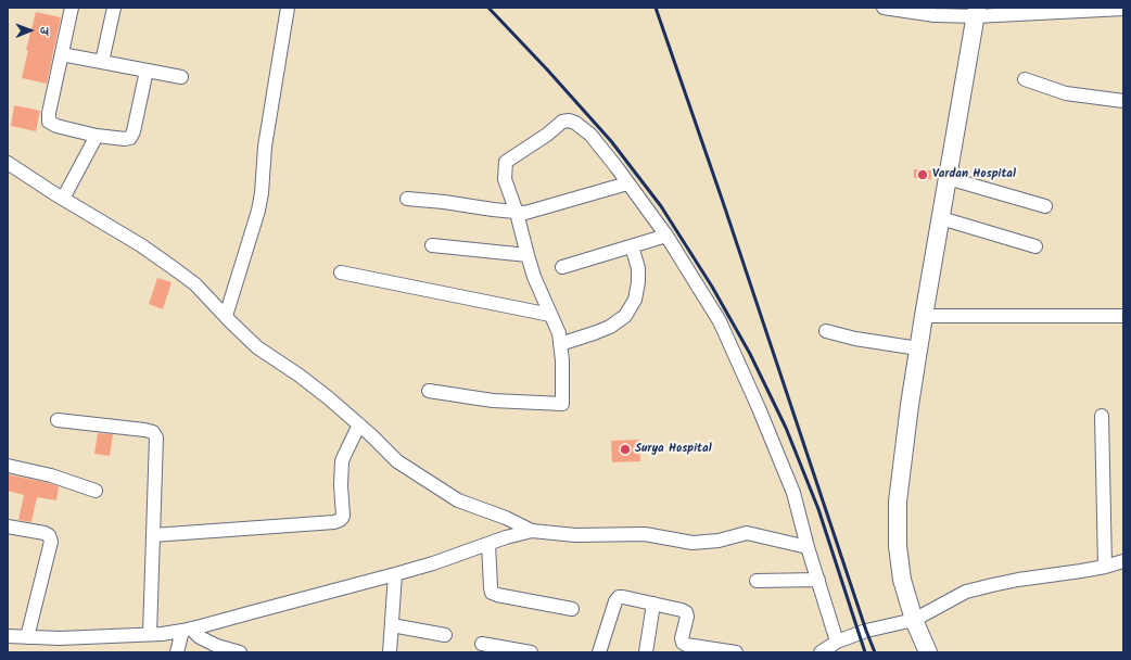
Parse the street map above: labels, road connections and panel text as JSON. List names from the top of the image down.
{
  "places": ["Vardan Hospital", "Surya Hospital"],
  "north": "right"
}
